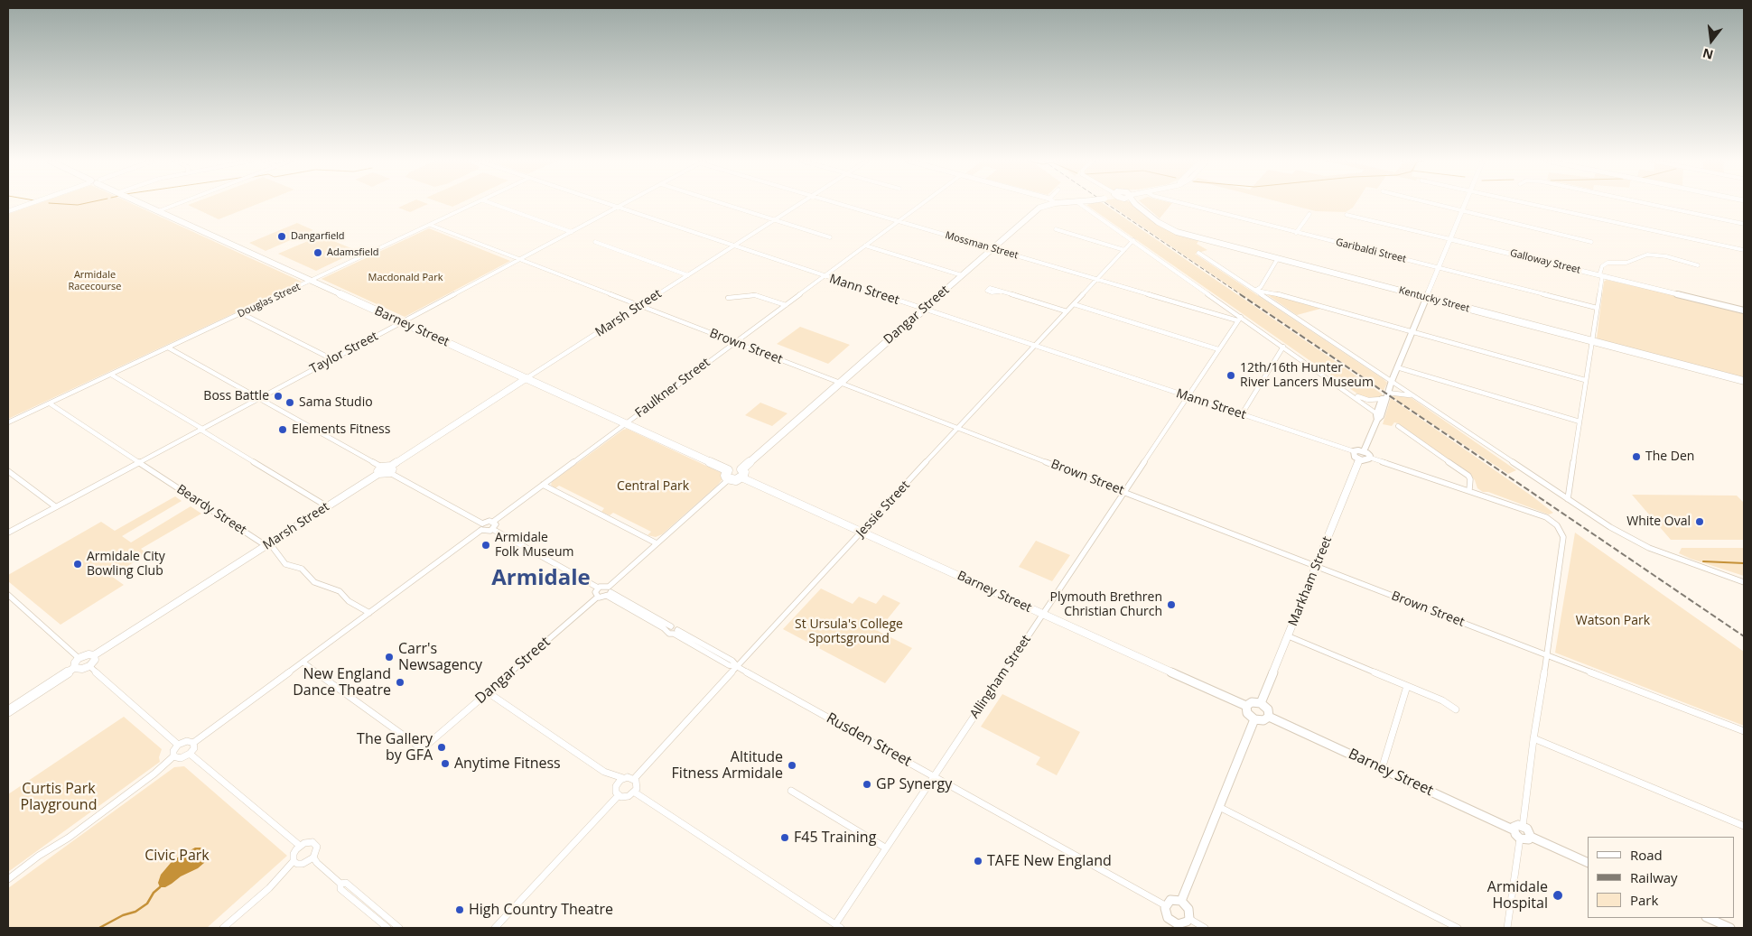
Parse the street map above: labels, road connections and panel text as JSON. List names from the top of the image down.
{
  "streets": {
    "main road": [
      "Kentucky Street",
      "Marsh Street",
      "Dangar Street",
      "Barney Street"
    ],
    "street": [
      "Mossman Street",
      "Garibaldi Street",
      "Galloway Street",
      "Mann Street",
      "Douglas Street",
      "Brown Street",
      "Taylor Street",
      "Faulkner Street",
      "Jessie Street",
      "Beardy Street",
      "Markham Street",
      "Allingham Street",
      "Rusden Street"
    ]
  },
  "crossings": [
    ["Mossman Street", "Dangar Street"],
    ["Mossman Street", "Faulkner Street"],
    ["Mossman Street", "Jessie Street"],
    ["Mossman Street", "Allingham Street"],
    ["Mann Street", "Marsh Street"],
    ["Mann Street", "Dangar Street"],
    ["Mann Street", "Taylor Street"],
    ["Mann Street", "Faulkner Street"],
    ["Mann Street", "Jessie Street"],
    ["Mann Street", "Allingham Street"],
    ["Douglas Street", "Barney Street"],
    ["Douglas Street", "Brown Street"],
    ["Douglas Street", "Beardy Street"],
    ["Marsh Street", "Barney Street"],
    ["Marsh Street", "Brown Street"],
    ["Marsh Street", "Beardy Street"],
    ["Dangar Street", "Barney Street"],
    ["Dangar Street", "Brown Street"],
    ["Barney Street", "Taylor Street"],
    ["Barney Street", "Faulkner Street"],
    ["Barney Street", "Jessie Street"],
    ["Barney Street", "Markham Street"],
    ["Barney Street", "Allingham Street"],
    ["Brown Street", "Taylor Street"],
    ["Brown Street", "Faulkner Street"],
    ["Brown Street", "Jessie Street"],
    ["Brown Street", "Markham Street"],
    ["Brown Street", "Allingham Street"],
    ["Taylor Street", "Beardy Street"],
    ["Jessie Street", "Rusden Street"],
    ["Allingham Street", "Rusden Street"]
  ],
  "districts": ["Armidale"],
  "parks": [
    "Armidale Racecourse",
    "Macdonald Park",
    "Central Park",
    "Watson Park",
    "St Ursula's College Sportsground",
    "Curtis Park Playground",
    "Civic Park"
  ],
  "places": [
    "Dangarfield",
    "Adamsfield",
    "12th/16th Hunter River Lancers Museum",
    "Boss Battle",
    "Sama Studio",
    "Elements Fitness",
    "The Den",
    "White Oval",
    "Armidale Folk Museum",
    "Armidale City Bowling Club",
    "Plymouth Brethren Christian Church",
    "Carr's Newsagency",
    "New England Dance Theatre",
    "The Gallery by GFA",
    "Anytime Fitness",
    "Altitude Fitness Armidale",
    "GP Synergy",
    "F45 Training",
    "TAFE New England",
    "Armidale Hospital",
    "High Country Theatre"
  ],
  "legend": ["Road", "Railway", "Park"],
  "north": "bottom"
}
